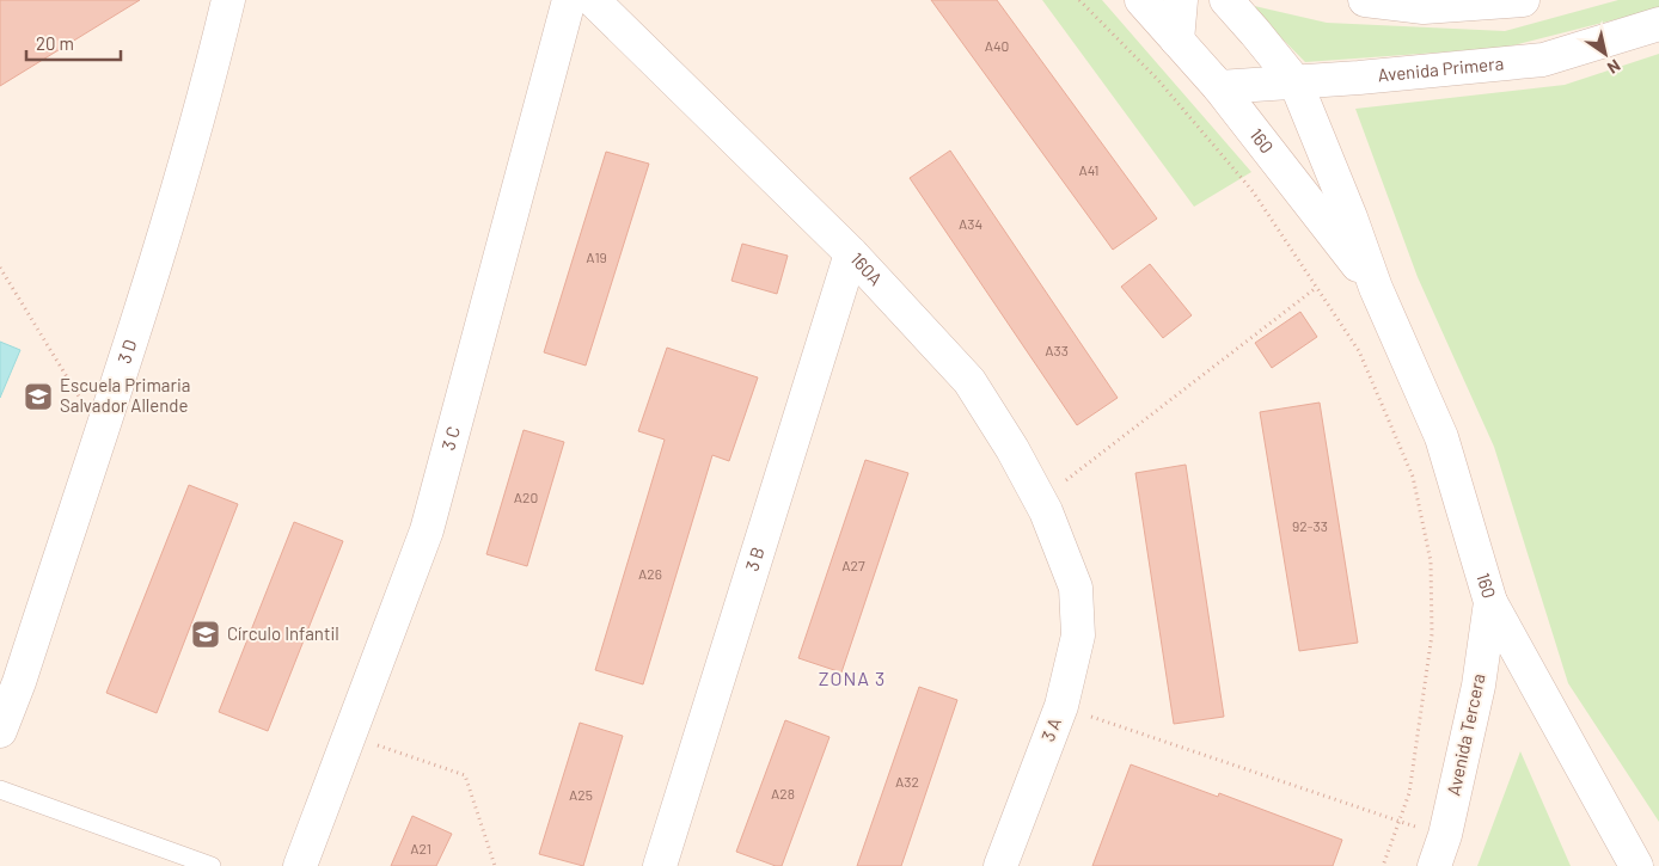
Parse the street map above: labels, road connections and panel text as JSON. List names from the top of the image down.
{
  "streets": {
    "street": [
      "Avenida Primera",
      "160",
      "160A",
      "3 D",
      "3 C",
      "3 B",
      "3 A",
      "Avenida Tercera"
    ]
  },
  "crossings": [
    ["Avenida Primera", "160"],
    ["160", "Avenida Tercera"],
    ["160A", "3 B"],
    ["160A", "3 A"]
  ],
  "districts": ["ZONA 3"],
  "places": {
    "school or university": ["Escuela Primaria Salvador Allende", "Círculo Infantil"]
  },
  "house_numbers": [
    "A40",
    "A41",
    "A34",
    "A19",
    "A33",
    "A20",
    "92-33",
    "A27",
    "A26",
    "A32",
    "A28",
    "A25",
    "A21"
  ],
  "scale_bar": "20 m",
  "north": "bottom right"
}
